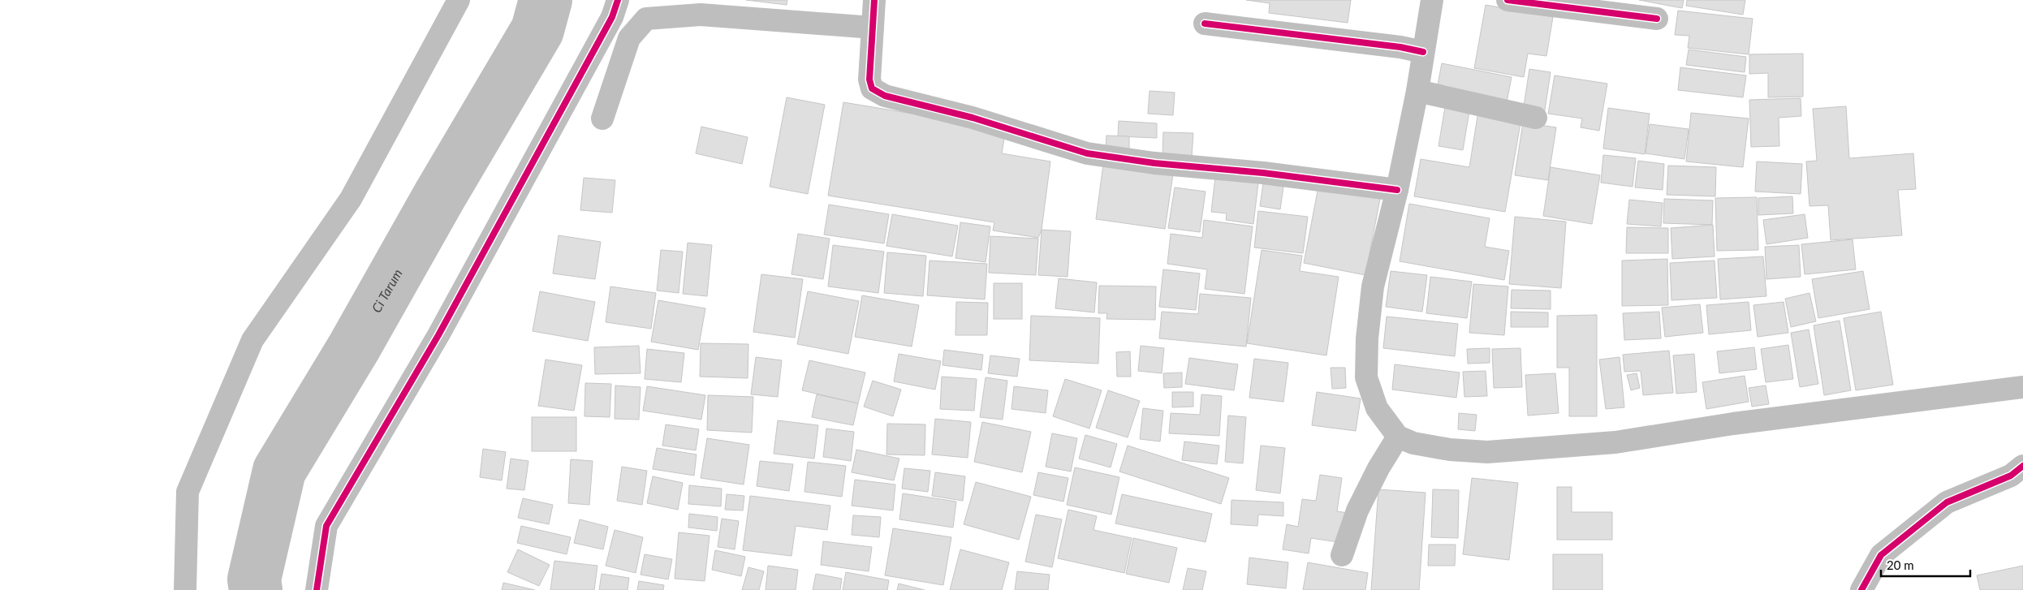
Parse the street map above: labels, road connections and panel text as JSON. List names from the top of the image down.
{
  "water": ["Ci Tarum"],
  "scale_bar": "20 m"
}
